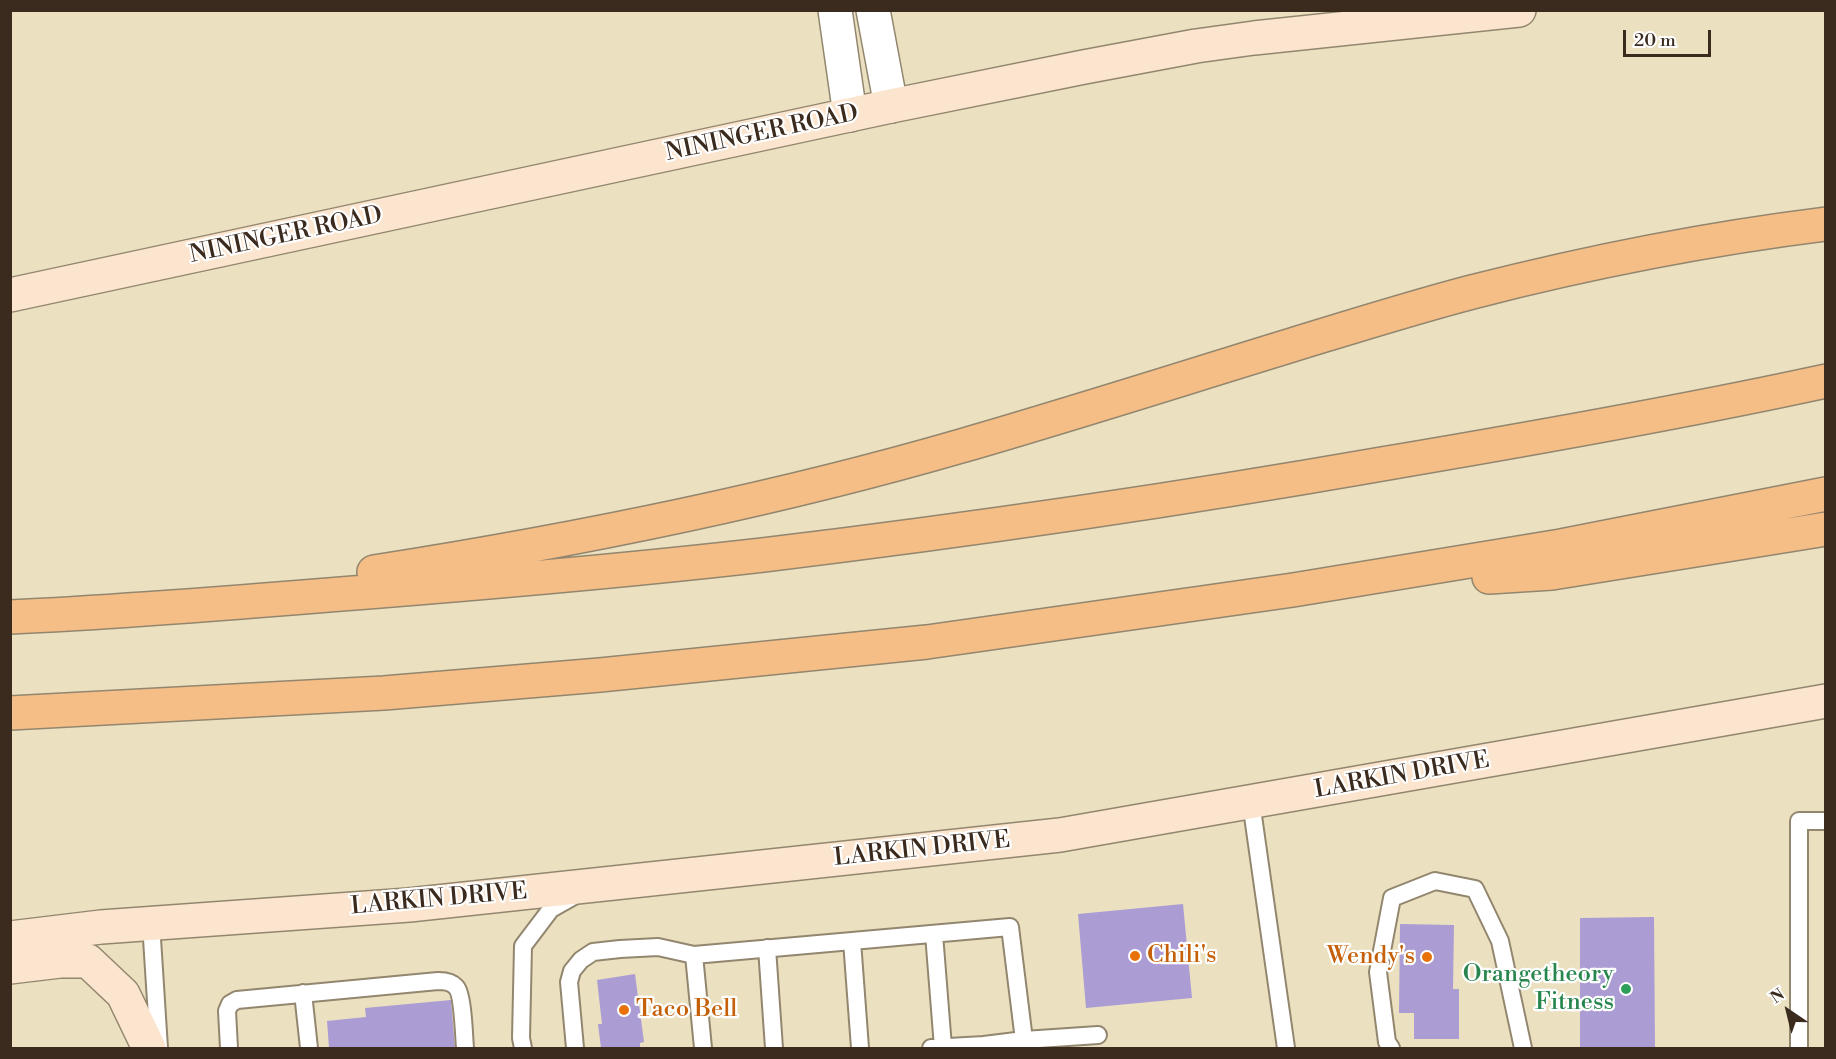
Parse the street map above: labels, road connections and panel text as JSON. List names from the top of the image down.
{
  "streets": {
    "street": ["NININGER ROAD", "LARKIN DRIVE"]
  },
  "places": [
    "Chili's",
    "Wendy's",
    "Orangetheory Fitness",
    "Taco Bell"
  ],
  "scale_bar": "20 m",
  "north": "top left"
}
